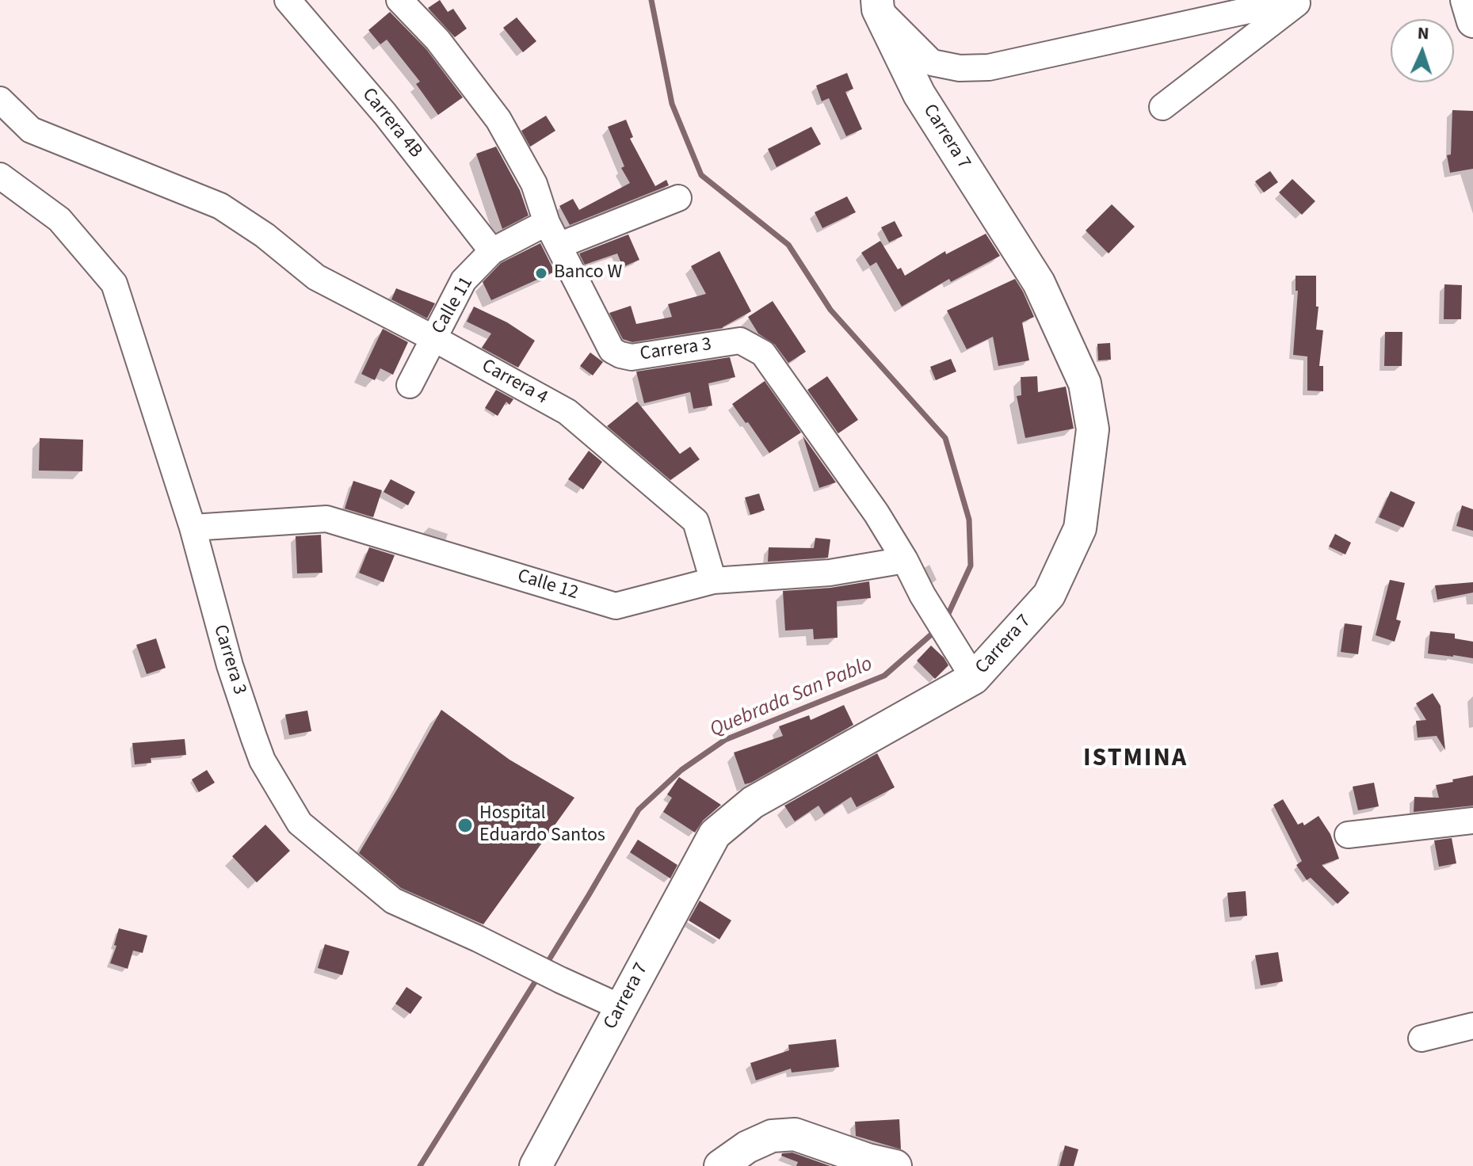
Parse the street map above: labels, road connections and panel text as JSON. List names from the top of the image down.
{
  "streets": {
    "main road": ["Carrera 7"],
    "street": [
      "Carrera 4B",
      "Calle 11",
      "Carrera 3",
      "Carrera 4",
      "Calle 12"
    ]
  },
  "crossings": [
    ["Carrera 4B", "Calle 11"],
    ["Carrera 7", "Carrera 3"],
    ["Calle 11", "Carrera 3"],
    ["Calle 11", "Carrera 4"],
    ["Carrera 3", "Calle 12"],
    ["Carrera 4", "Calle 12"]
  ],
  "districts": ["ISTMINA"],
  "water": ["Quebrada San Pablo"],
  "places": ["Banco W", "Hospital Eduardo Santos"],
  "north": "top"
}
